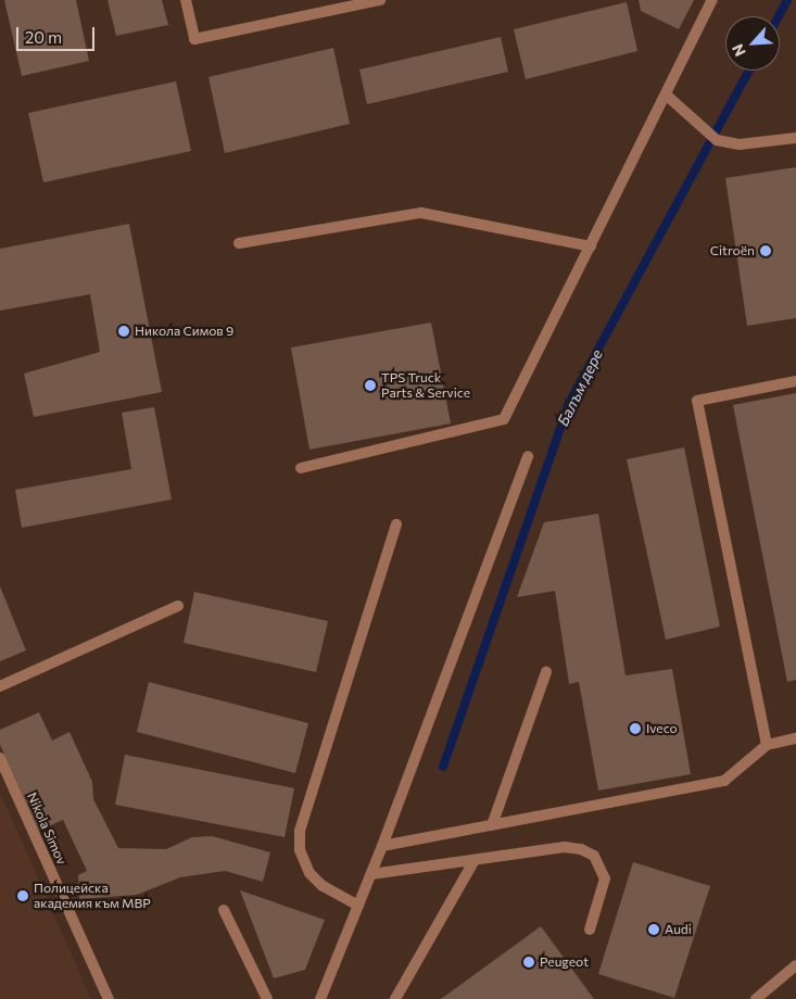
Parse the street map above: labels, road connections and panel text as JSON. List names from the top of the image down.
{
  "streets": {
    "street": ["Nikola Simov"]
  },
  "water": ["Балъм дере"],
  "places": [
    "Citroën",
    "Никола Симов 9",
    "TPS Truck Parts & Service",
    "Iveco",
    "Полицейска академия към МВР",
    "Audi",
    "Peugeot"
  ],
  "scale_bar": "20 m",
  "north": "bottom left"
}
